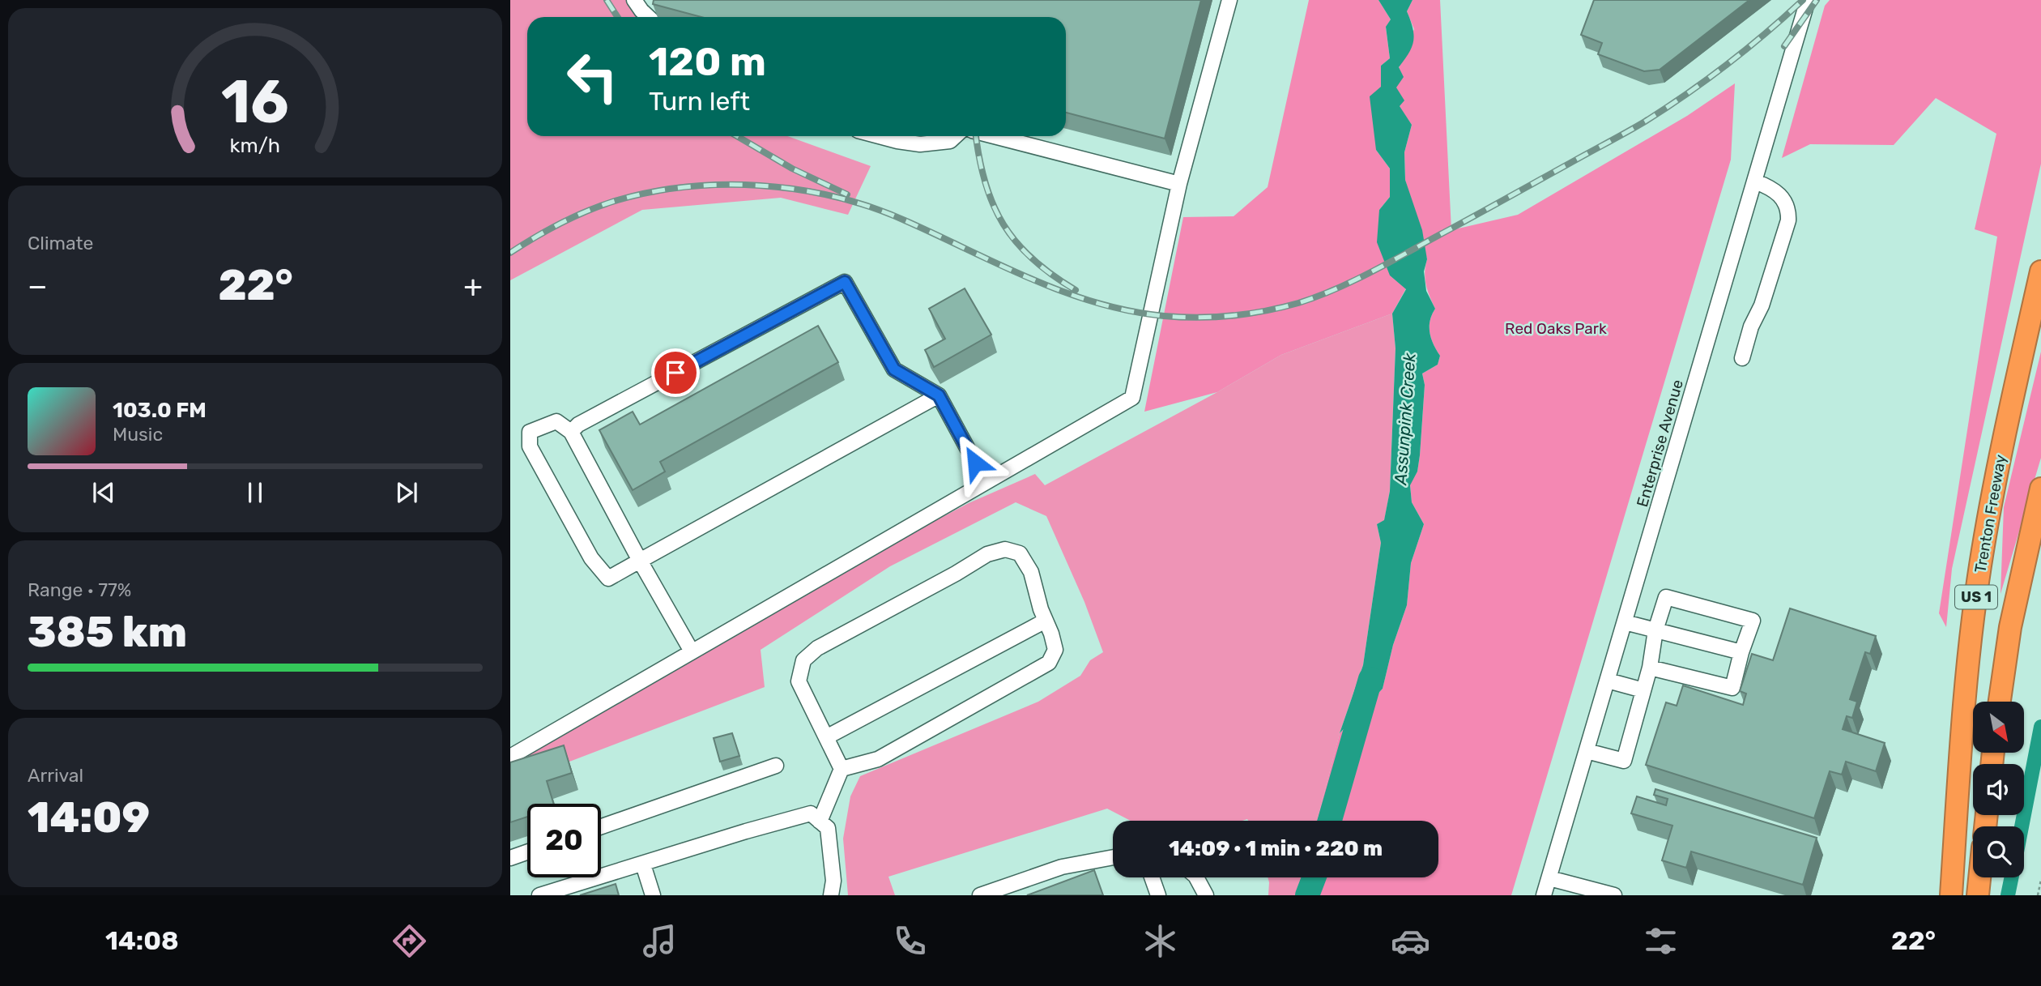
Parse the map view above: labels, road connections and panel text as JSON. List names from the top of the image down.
{
  "streets": {
    "highway": ["Trenton Freeway", "US 1"],
    "street": ["Enterprise Avenue"]
  },
  "water": ["Assunpink Creek"],
  "parks": ["Red Oaks Park"],
  "north": "bottom right",
  "page": {
    "turn": ["120 m", "Turn left"],
    "tile": [
      "Climate",
      ["Range · 77%", "385 km"],
      ["Arrival", "14:09"]
    ],
    "heat": ["−", "22°", "+"],
    "song": ["103.0 FM", "Music"],
    "limit": "20",
    "trip": "14:09 · 1 min · 220 m",
    "tabs": ["14:08", "22°"],
    "gauge": ["16", "km/h"]
  }
}
